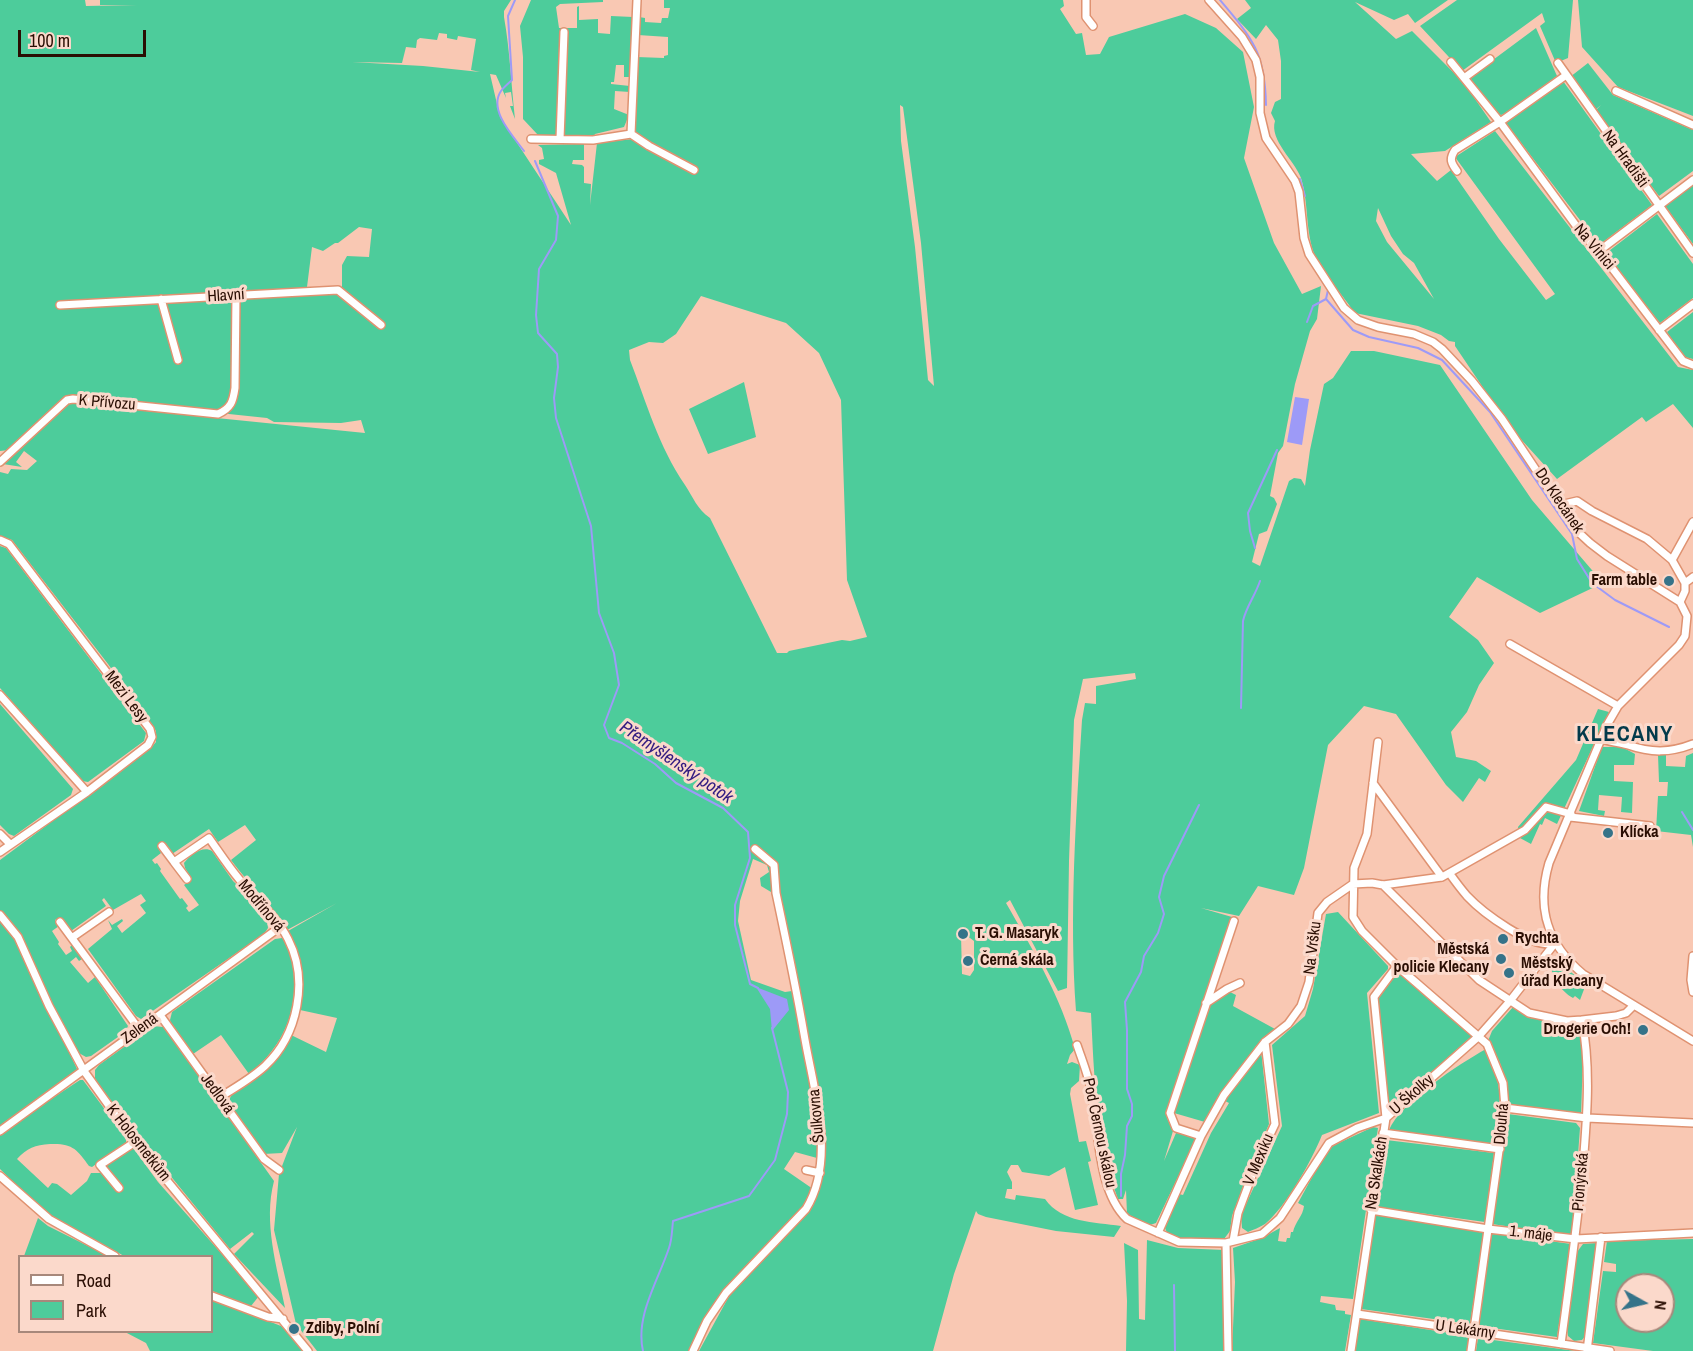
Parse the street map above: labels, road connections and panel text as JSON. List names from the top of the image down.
{
  "streets": {
    "street": [
      "Na Hradišti",
      "Na Vinici",
      "Hlavní",
      "K Přívozu",
      "Do Klecánek",
      "Mezi Lesy",
      "Modřínová",
      "Na Vršku",
      "Zelená",
      "Jedlová",
      "U Školky",
      "Šulkovna",
      "Dlouhá",
      "Pod Černou skálou",
      "K Holosmetkům",
      "V Mexiku",
      "Na Skalkách",
      "Pionýrská",
      "1. máje",
      "U Lékárny"
    ]
  },
  "crossings": [
    ["Hlavní", "K Přívozu"],
    ["Modřínová", "Zelená"],
    ["Modřínová", "Jedlová"],
    ["Na Vršku", "U Školky"],
    ["Na Vršku", "Dlouhá"],
    ["Na Vršku", "Pod Černou skálou"],
    ["Na Vršku", "V Mexiku"],
    ["Zelená", "Jedlová"],
    ["Zelená", "K Holosmetkům"],
    ["U Školky", "Dlouhá"],
    ["U Školky", "Pod Černou skálou"],
    ["U Školky", "V Mexiku"],
    ["U Školky", "Na Skalkách"],
    ["Dlouhá", "Na Skalkách"],
    ["Dlouhá", "1. máje"],
    ["Dlouhá", "U Lékárny"],
    ["Na Skalkách", "1. máje"],
    ["Na Skalkách", "U Lékárny"],
    ["Pionýrská", "1. máje"],
    ["Pionýrská", "U Lékárny"]
  ],
  "districts": ["KLECANY"],
  "water": ["Přemyšlenský potok"],
  "places": [
    "Farm table",
    "Klícka",
    "T. G. Masaryk",
    "Rychta",
    "Městská policie Klecany",
    "Černá skála",
    "Městský úřad Klecany",
    "Drogerie Och!",
    "Zdiby, Polní"
  ],
  "legend": ["Road", "Park"],
  "scale_bar": "100 m",
  "north": "right"
}
